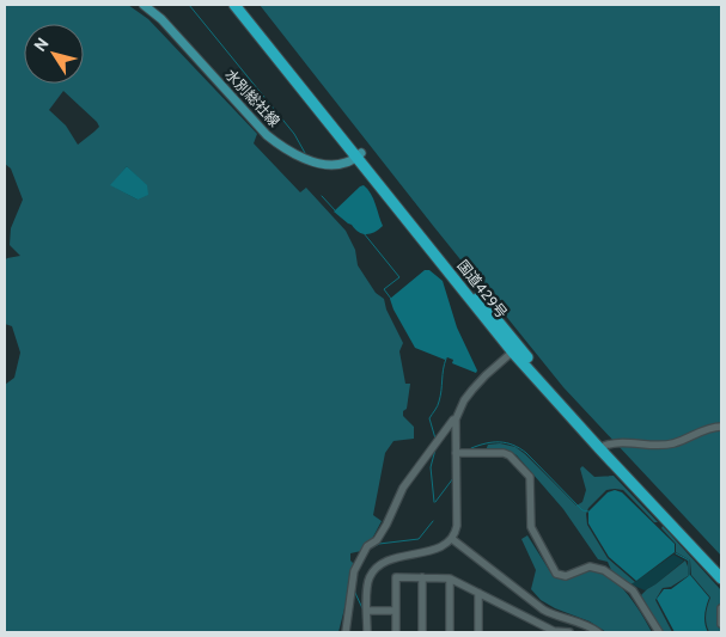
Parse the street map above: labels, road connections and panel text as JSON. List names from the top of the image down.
{
  "streets": {
    "highway": ["国道429号"],
    "main road": ["水別総社線"]
  },
  "crossings": [
    ["水別総社線", "国道429号"]
  ],
  "north": "top left"
}
